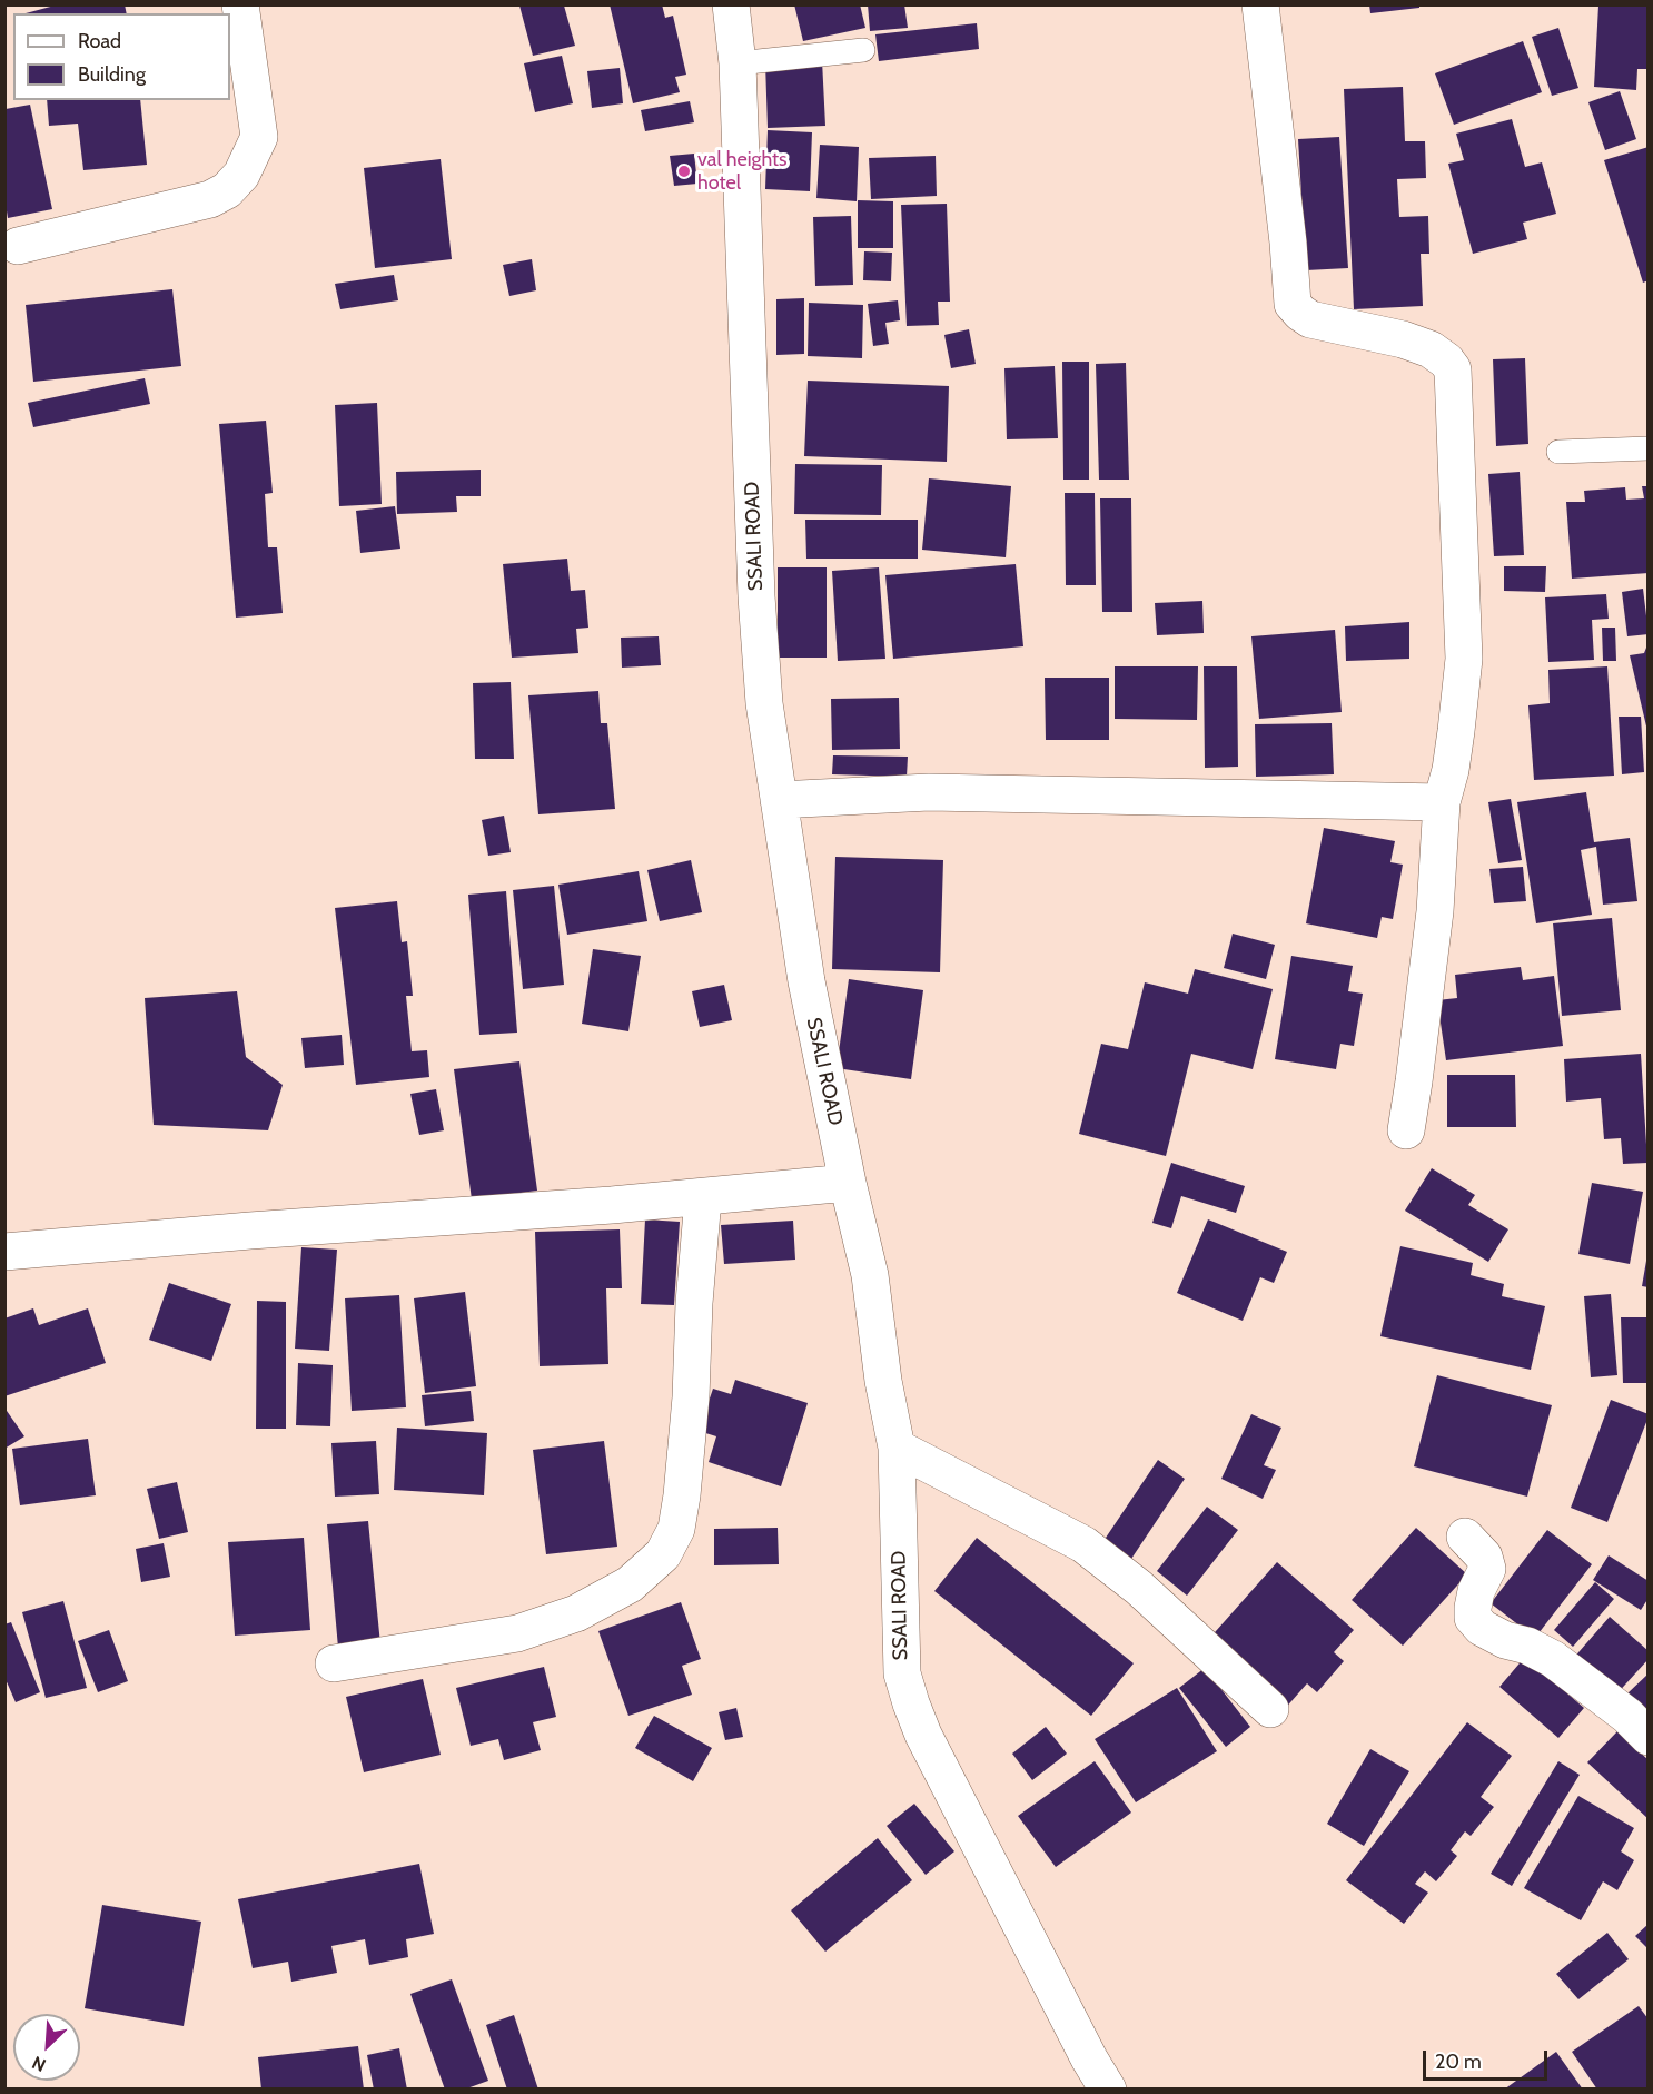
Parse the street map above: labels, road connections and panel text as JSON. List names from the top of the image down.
{
  "streets": {
    "street": ["SSALI ROAD"]
  },
  "places": ["val heights hotel"],
  "legend": ["Road", "Building"],
  "scale_bar": "20 m",
  "north": "bottom left"
}
